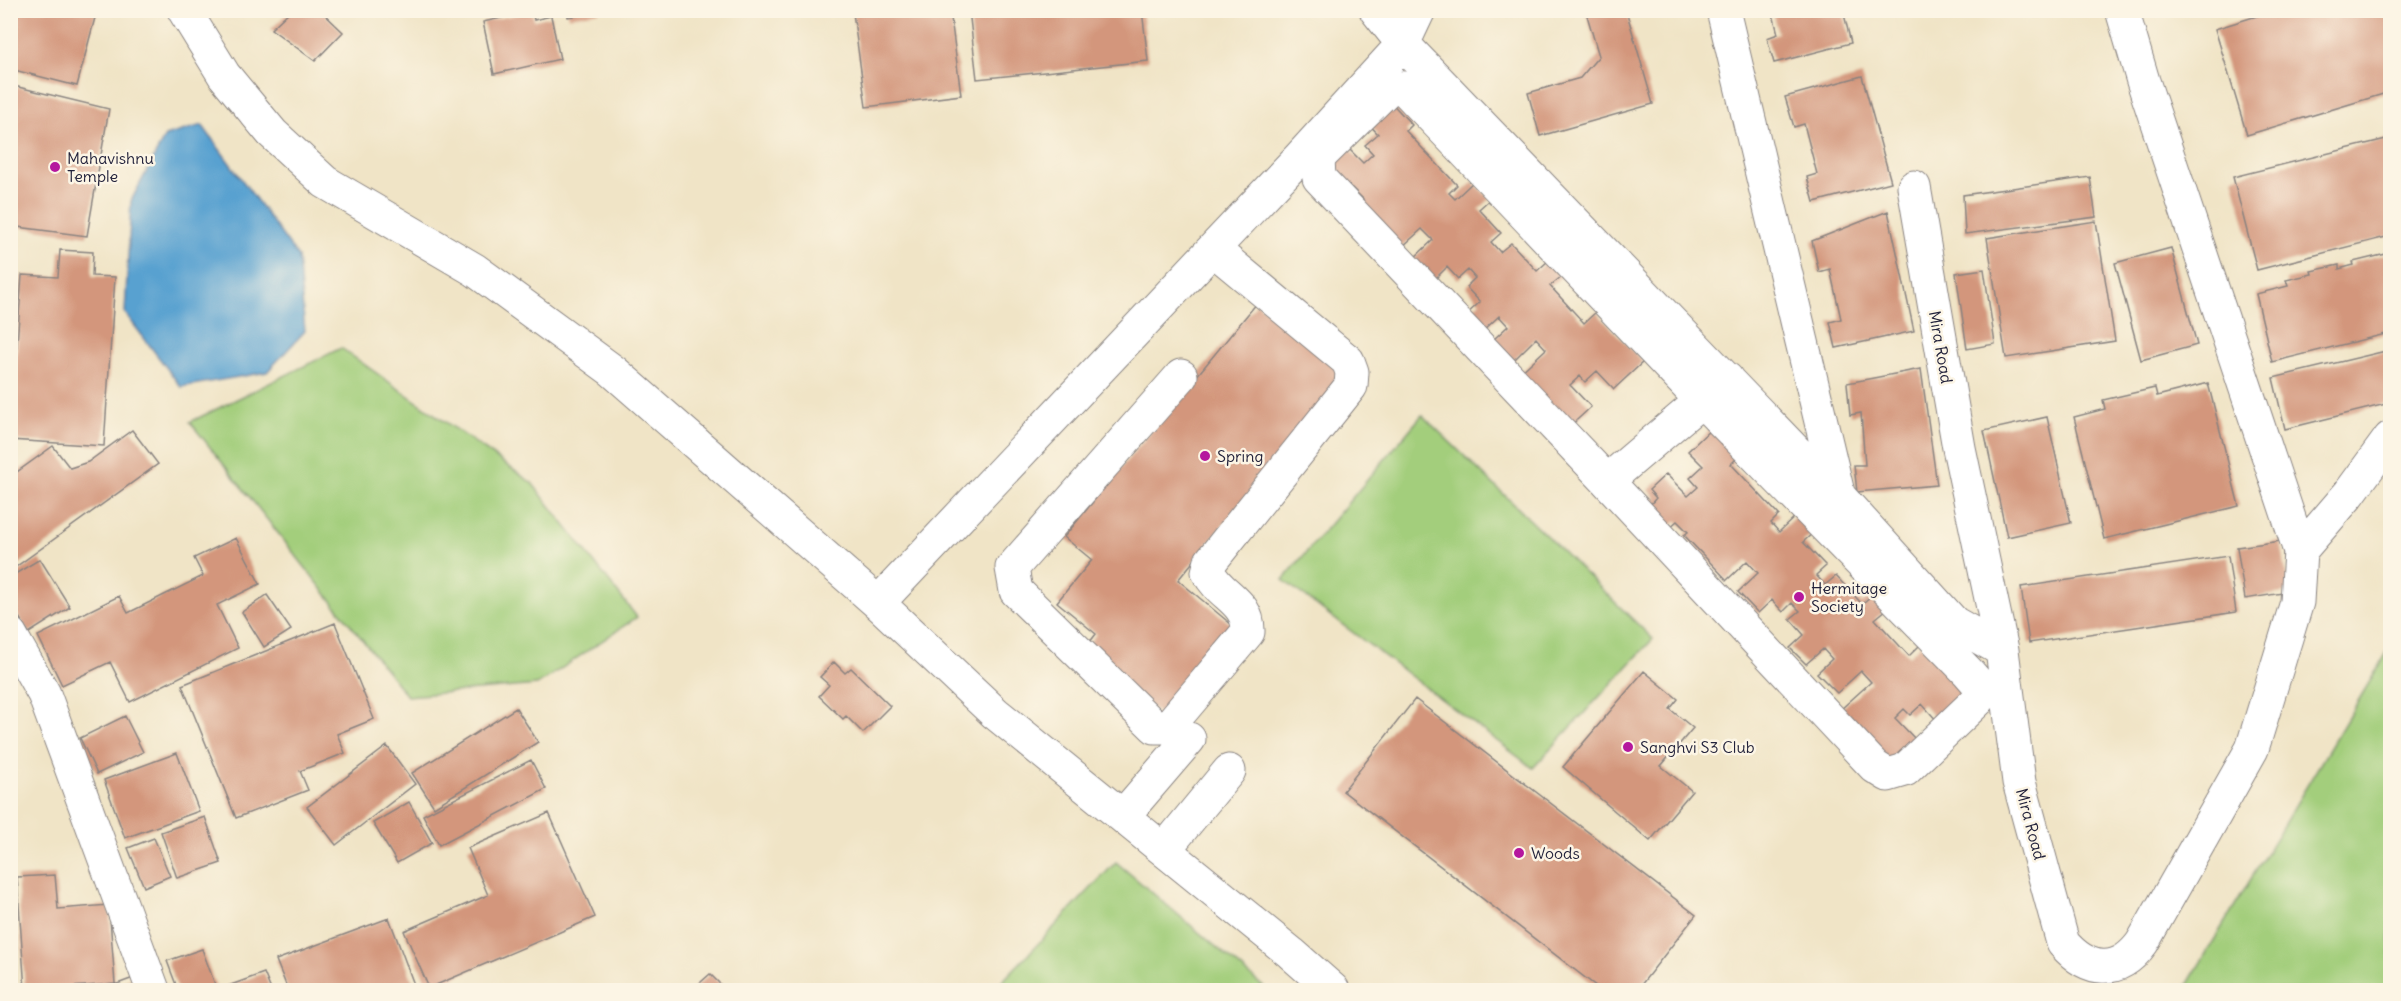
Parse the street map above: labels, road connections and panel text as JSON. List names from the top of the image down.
{
  "streets": {
    "street": ["Mira Road"]
  },
  "places": [
    "Mahavishnu Temple",
    "Spring",
    "Hermitage Society",
    "Sanghvi S3 Club",
    "Woods"
  ]
}
